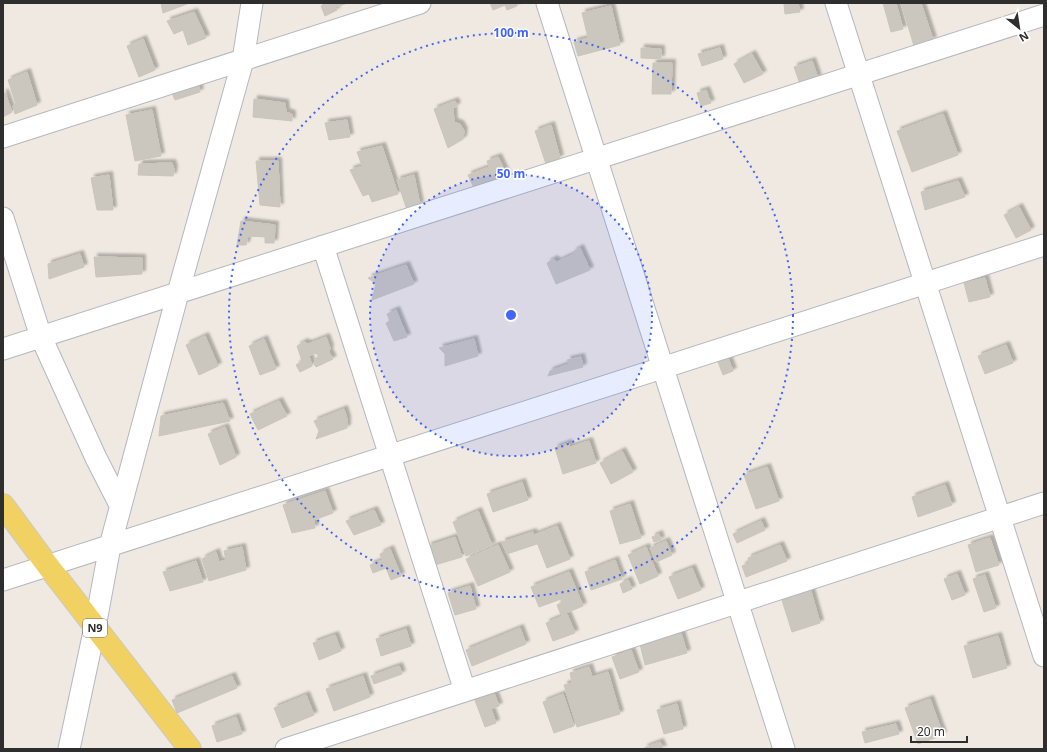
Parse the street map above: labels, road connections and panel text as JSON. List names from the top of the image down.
{
  "streets": {
    "main road": ["N9"]
  },
  "scale_bar": "20 m",
  "north": "bottom right",
  "rings": ["100 m", "50 m"]
}
